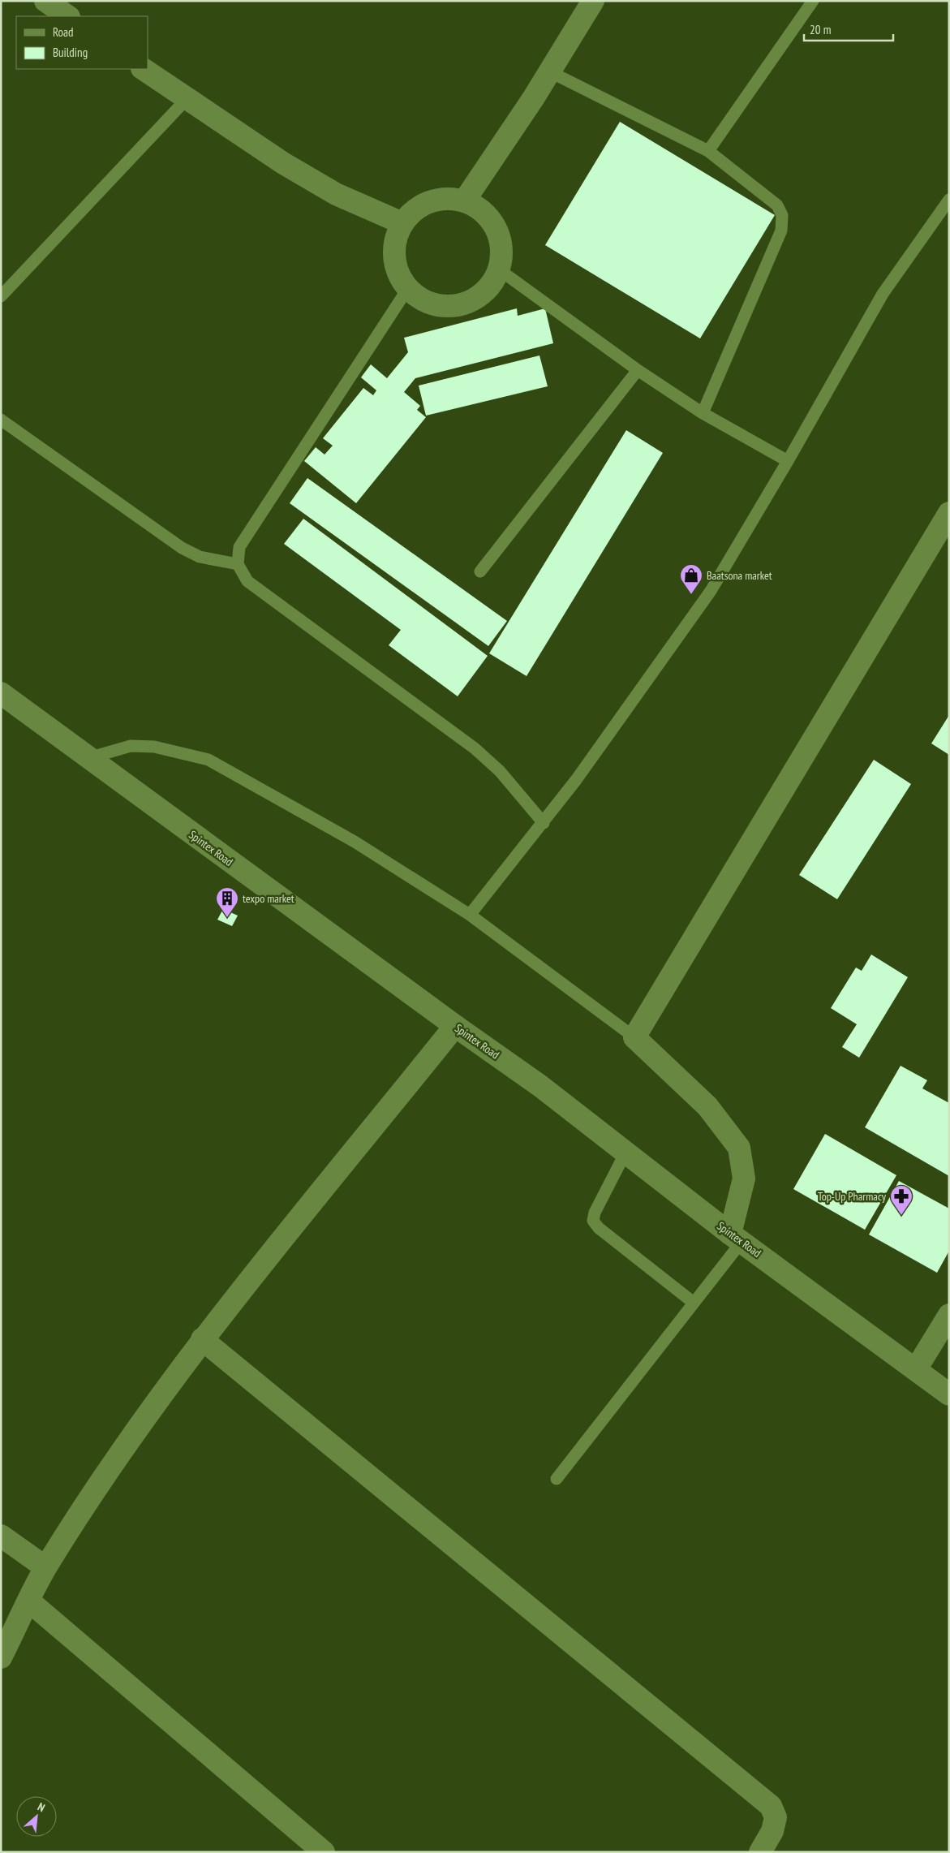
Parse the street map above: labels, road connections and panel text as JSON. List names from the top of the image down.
{
  "streets": {
    "street": ["Spintex Road"]
  },
  "places": {
    "shop": ["Baatsona market"],
    "building": ["texpo market"],
    "pharmacy": ["Top-Up Pharmacy"]
  },
  "legend": ["Road", "Building"],
  "scale_bar": "20 m",
  "north": "top right"
}
